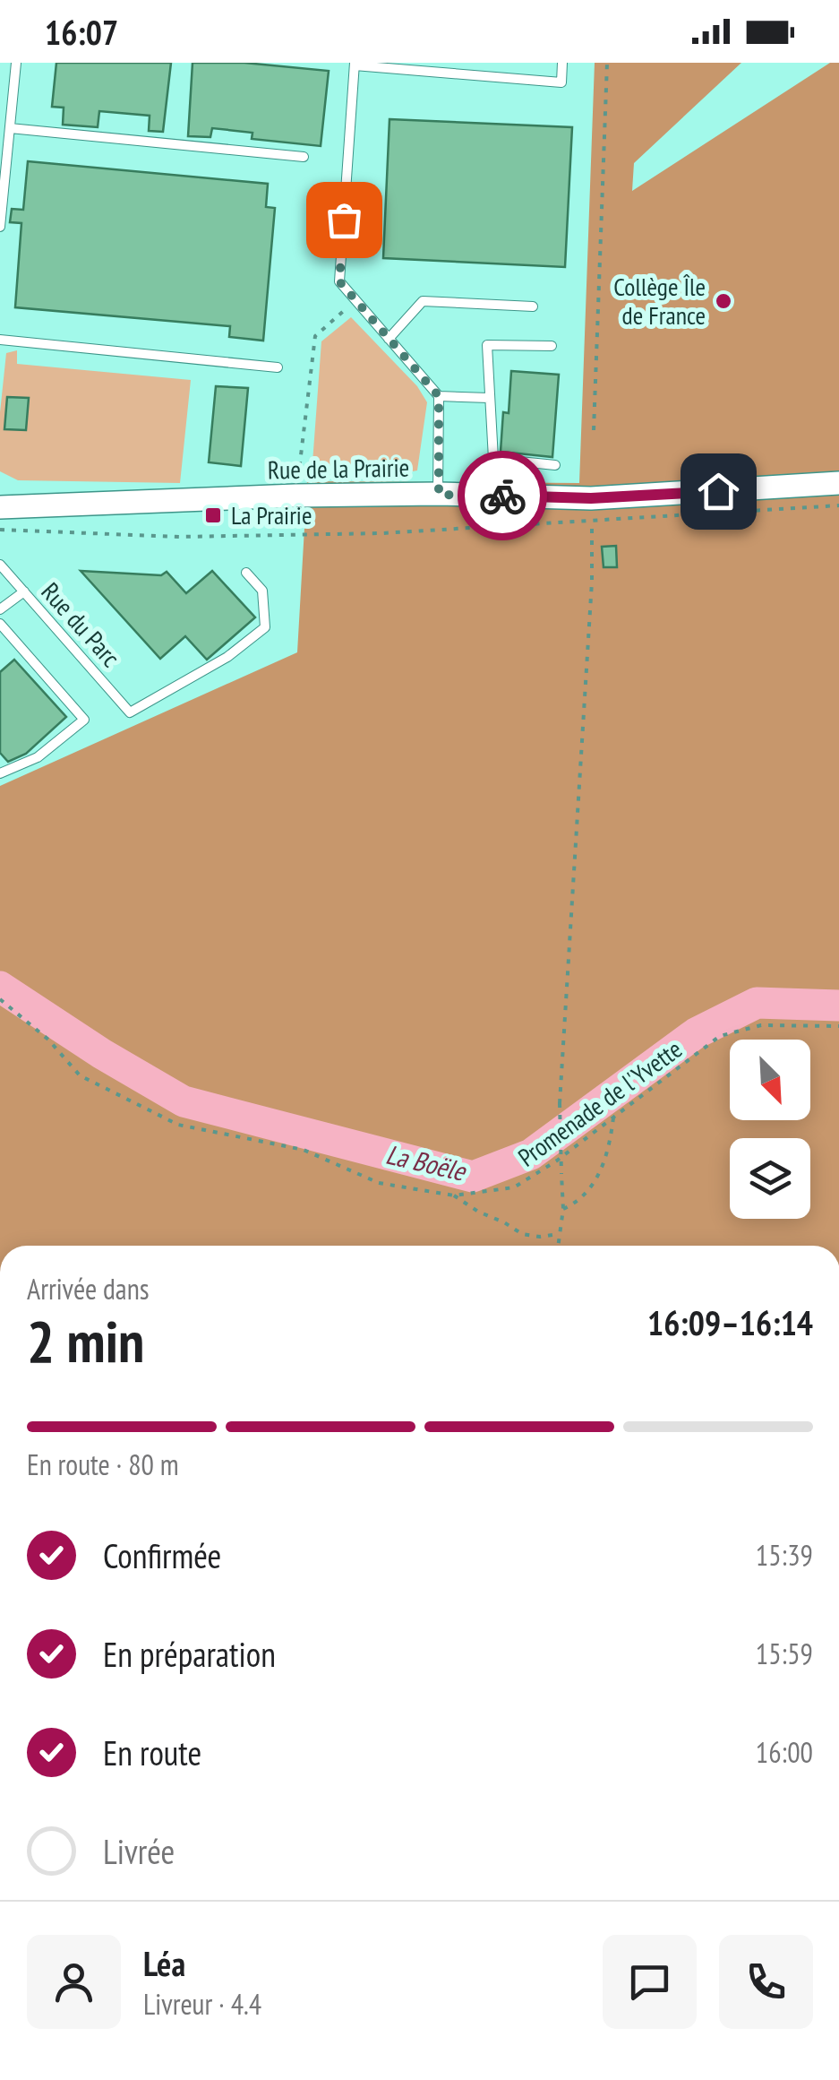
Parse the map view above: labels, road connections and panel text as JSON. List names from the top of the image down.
{
  "streets": {
    "street": ["Rue de la Prairie"],
    "lane": ["Rue du Parc"],
    "path": ["Promenade de l'Yvette"]
  },
  "water": ["La Boële"],
  "places": {
    "other": ["Collège Île de France"],
    "transit": ["La Prairie"]
  },
  "north": "bottom right",
  "page": {
    "status": "16:07",
    "heading": ["2 min", "Arrivée dans", "16:09–16:14"],
    "panel": ["Léa", "Livreur · 4.4"],
    "bar": "En route · 80 m",
    "list": [
      ["Confirmée", "15:39"],
      ["En préparation", "15:59"],
      ["En route", "16:00"],
      "Livrée"
    ]
  }
}
